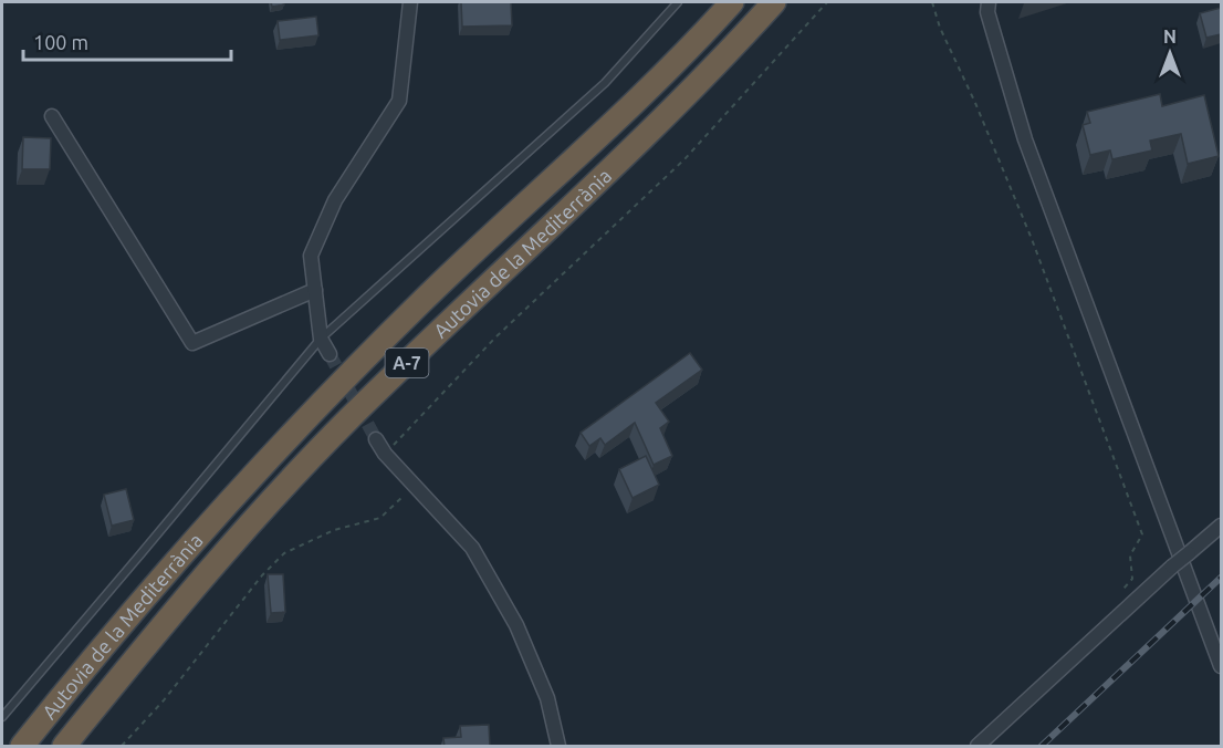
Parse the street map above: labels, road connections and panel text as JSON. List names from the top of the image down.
{
  "streets": {
    "highway": ["Autovia de la Mediterrània", "A-7"]
  },
  "scale_bar": "100 m",
  "north": "top"
}
